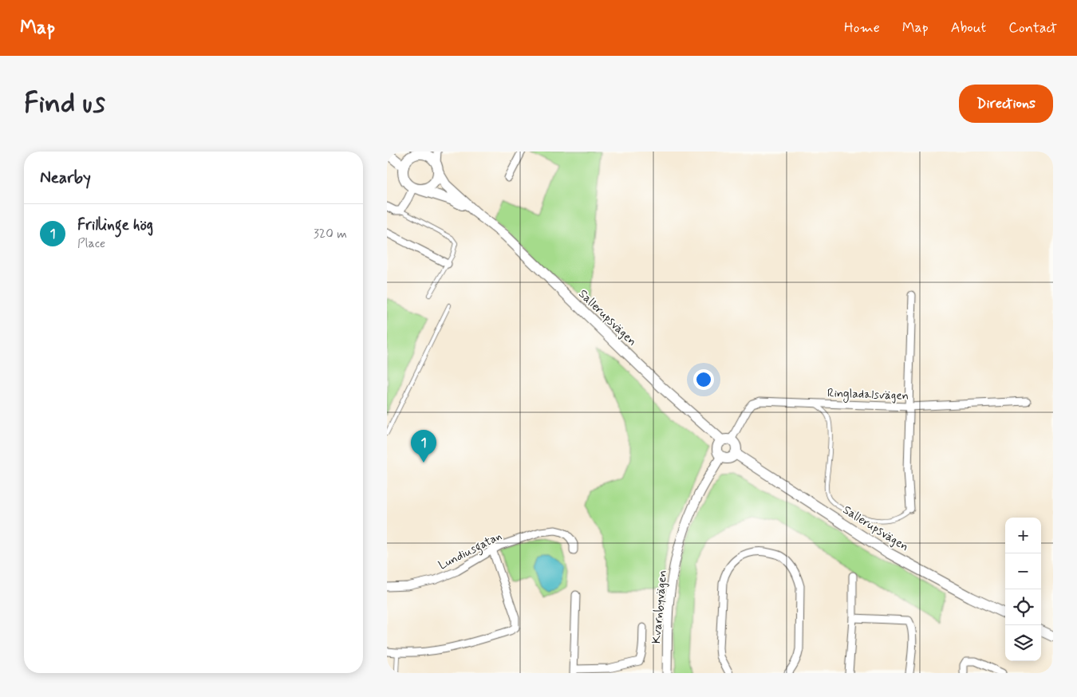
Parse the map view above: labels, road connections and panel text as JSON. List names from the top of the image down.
{
  "streets": {
    "main road": ["Sallerupsvägen"],
    "street": ["Ringladalsvägen", "Lundiusgatan", "Kvarnbyvägen"]
  },
  "crossings": [
    ["Sallerupsvägen", "Ringladalsvägen"],
    ["Sallerupsvägen", "Kvarnbyvägen"],
    ["Ringladalsvägen", "Kvarnbyvägen"]
  ],
  "page": {
    "header": "Map",
    "nav": [
      "Home",
      "Map",
      "About",
      "Contact"
    ],
    "buttons": "Directions",
    "title": "Find us",
    "heading": "Nearby",
    "list": [
      {
        "mark": "1",
        "name": "Frillinge hög",
        "note": "Place",
        "value": "320 m"
      }
    ],
    "pins": "1",
    "map_buttons": ["+", "−"]
  }
}
